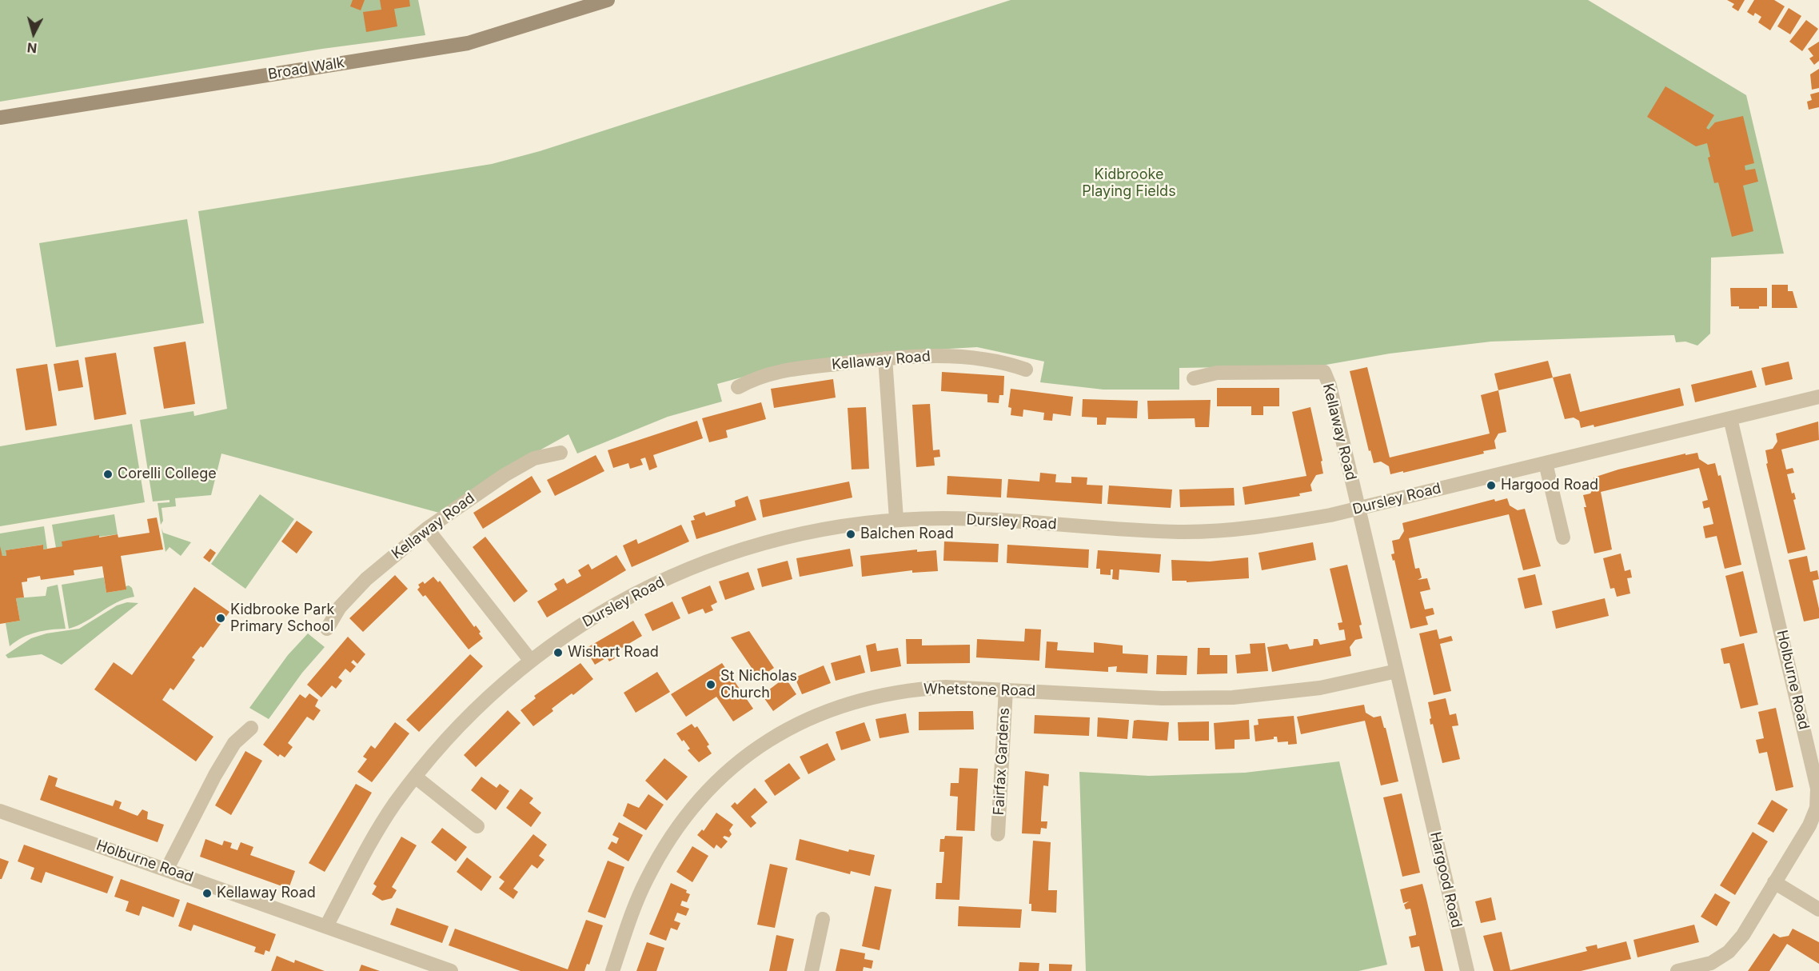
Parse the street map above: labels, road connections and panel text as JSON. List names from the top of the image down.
{
  "streets": {
    "street": [
      "Broad Walk",
      "Kellaway Road",
      "Dursley Road",
      "Holburne Road",
      "Whetstone Road",
      "Fairfax Gardens",
      "Hargood Road"
    ]
  },
  "crossings": [
    ["Kellaway Road", "Dursley Road"],
    ["Kellaway Road", "Hargood Road"],
    ["Dursley Road", "Holburne Road"],
    ["Dursley Road", "Hargood Road"],
    ["Whetstone Road", "Fairfax Gardens"],
    ["Whetstone Road", "Hargood Road"]
  ],
  "parks": ["Kidbrooke Playing Fields"],
  "places": [
    "Corelli College",
    "Hargood Road",
    "Balchen Road",
    "Kidbrooke Park Primary School",
    "Wishart Road",
    "St Nicholas Church",
    "Kellaway Road"
  ],
  "north": "bottom"
}
